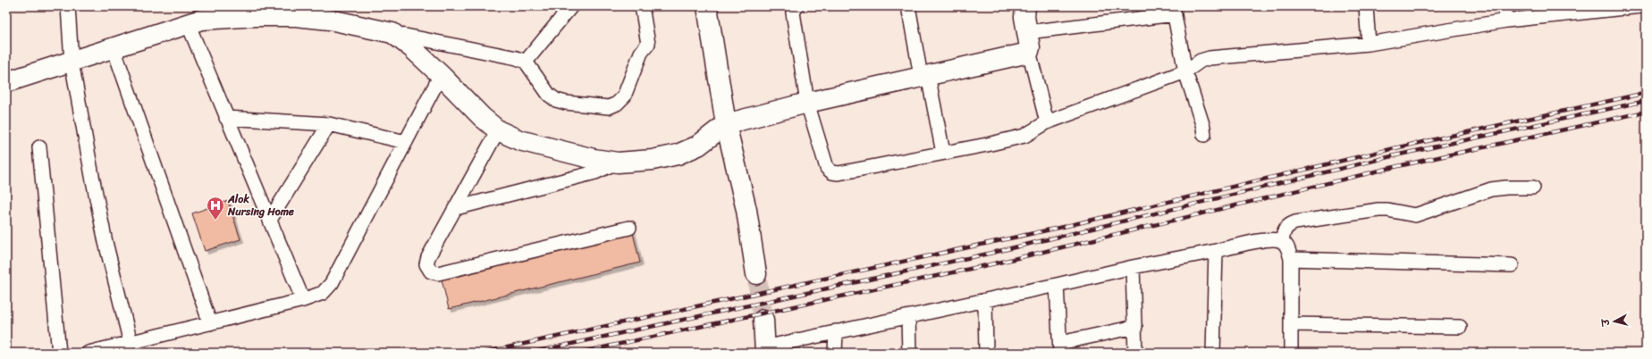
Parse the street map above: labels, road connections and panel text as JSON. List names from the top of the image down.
{
  "places": {
    "hospital": ["Alok Nursing Home"]
  },
  "north": "left"
}
